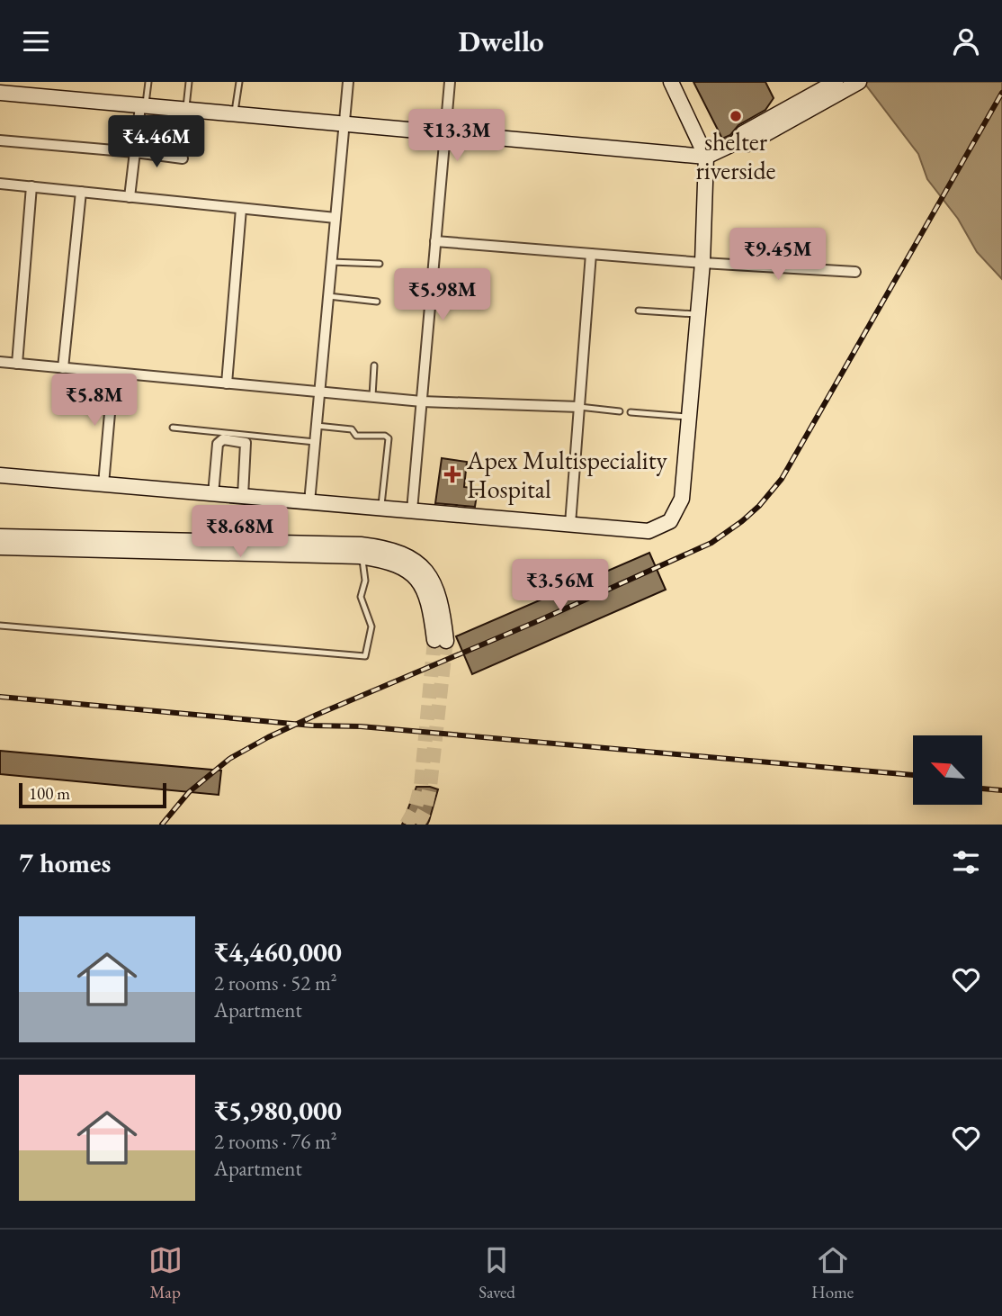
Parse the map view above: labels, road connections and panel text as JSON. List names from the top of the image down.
{
  "places": {
    "other": ["shelter riverside"],
    "health": ["Apex Multispeciality Hospital"]
  },
  "scale_bar": "100 m",
  "north": "top left",
  "page": {
    "header": "Dwello",
    "price": [
      "₹13.3M",
      "₹4.46M",
      "₹9.45M",
      "₹5.98M",
      "₹5.8M",
      "₹8.68M",
      "₹3.56M"
    ],
    "scale": "100 m",
    "heading": "7 homes",
    "list": [
      {
        "name": "₹4,460,000",
        "note": "2 rooms · 52 m² · Apartment"
      },
      {
        "name": "₹5,980,000",
        "note": "2 rooms · 76 m² · Apartment"
      }
    ],
    "tabs": ["Map", "Saved", "Home"]
  }
}
